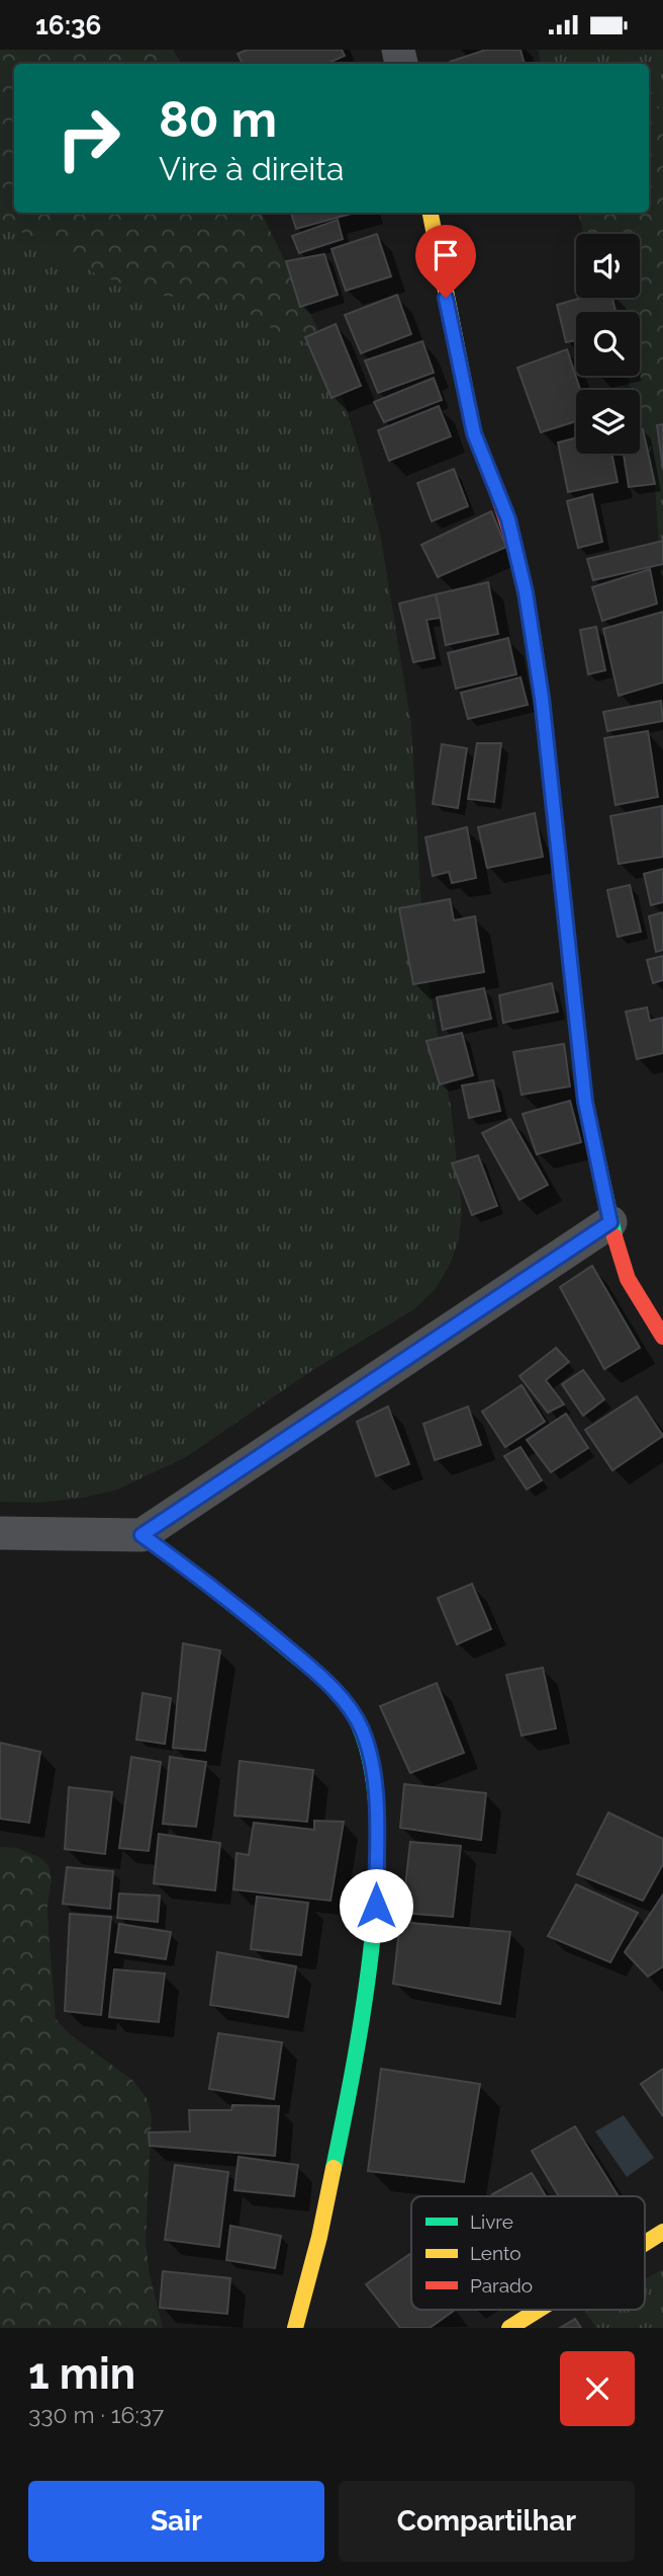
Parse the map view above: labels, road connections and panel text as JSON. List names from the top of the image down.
{
  "legend": ["Livre", "Lento", "Parado"],
  "page": {
    "status": "16:36",
    "turn": ["80 m", "Vire à direita"],
    "heading": ["1 min", "330 m · 16:37"],
    "buttons": ["Sair", "Compartilhar"]
  }
}
